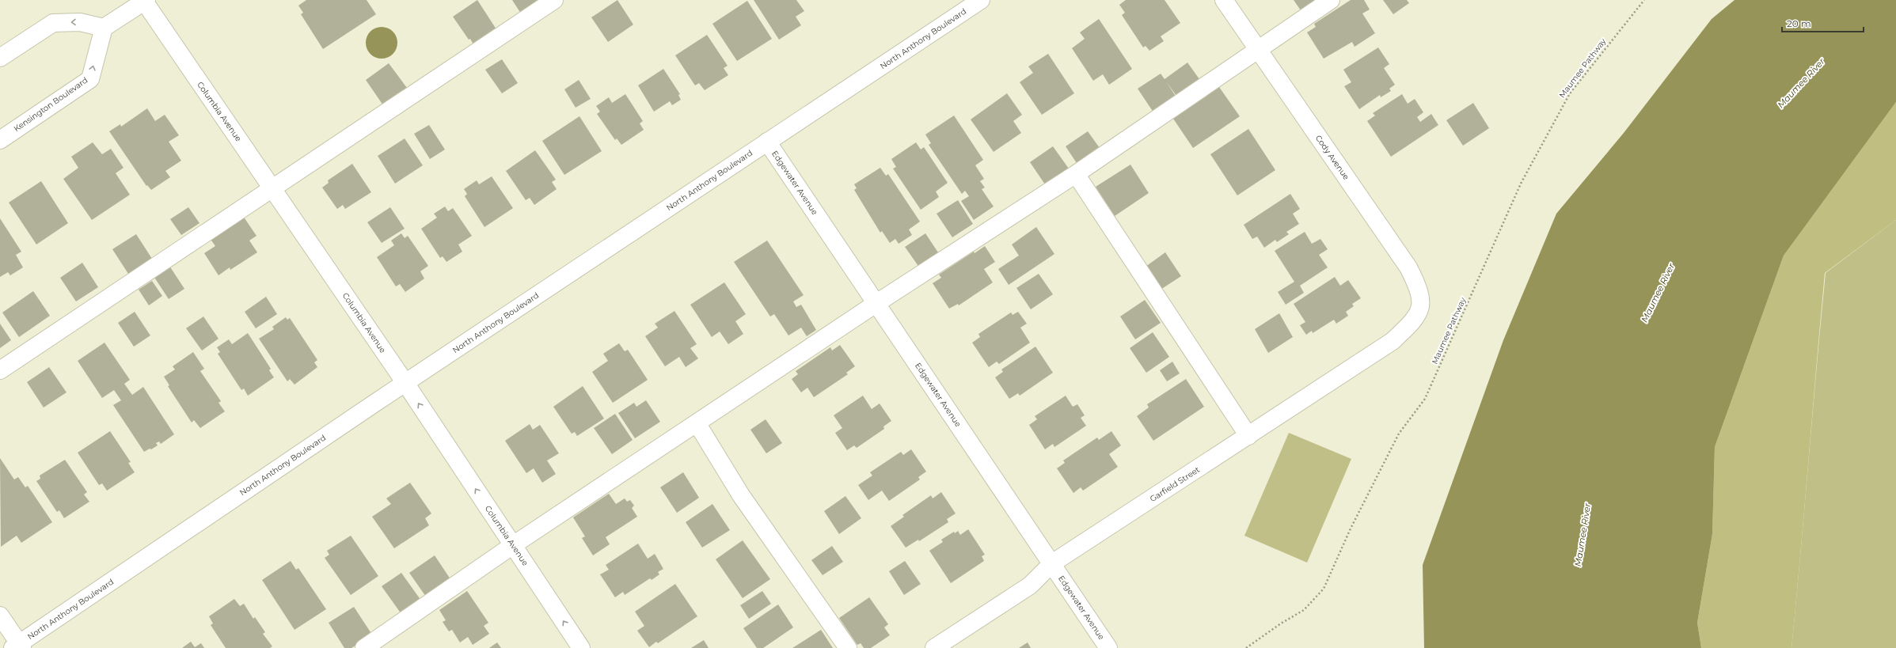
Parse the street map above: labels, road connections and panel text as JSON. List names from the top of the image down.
{
  "streets": {
    "street": [
      "North Anthony Boulevard",
      "Kensington Boulevard",
      "Columbia Avenue",
      "Cody Avenue",
      "Edgewater Avenue",
      "Garfield Street"
    ],
    "path": ["Maumee Pathway"]
  },
  "crossings": [
    ["North Anthony Boulevard", "Columbia Avenue"],
    ["North Anthony Boulevard", "Edgewater Avenue"],
    ["Cody Avenue", "Garfield Street"],
    ["Edgewater Avenue", "Garfield Street"]
  ],
  "one_way": ["Kensington Boulevard", "Columbia Avenue"],
  "water": ["Maumee River"],
  "scale_bar": "20 m"
}
